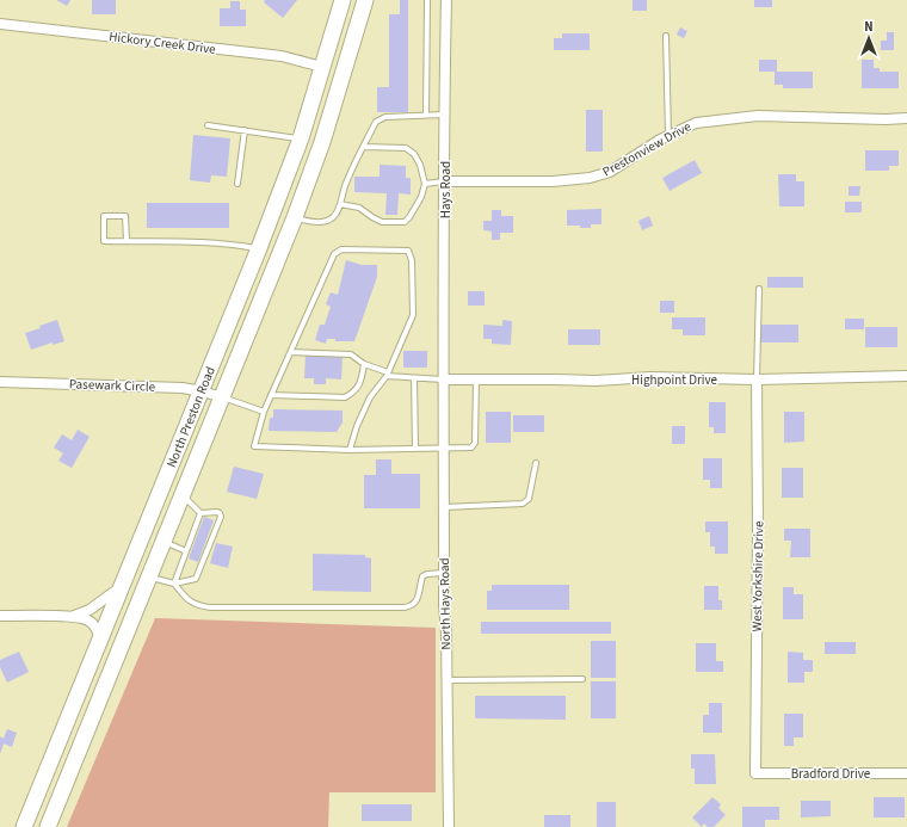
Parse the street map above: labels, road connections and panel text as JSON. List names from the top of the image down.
{
  "streets": {
    "main road": ["North Preston Road"],
    "street": [
      "Hickory Creek Drive",
      "Prestonview Drive",
      "Hays Road",
      "Highpoint Drive",
      "Pasewark Circle",
      "West Yorkshire Drive",
      "North Hays Road",
      "Bradford Drive"
    ]
  },
  "crossings": [
    ["Hickory Creek Drive", "North Preston Road"],
    ["Prestonview Drive", "Hays Road"],
    ["Hays Road", "Highpoint Drive"],
    ["Hays Road", "North Hays Road"],
    ["Highpoint Drive", "West Yorkshire Drive"],
    ["Highpoint Drive", "North Hays Road"],
    ["Pasewark Circle", "North Preston Road"],
    ["West Yorkshire Drive", "Bradford Drive"]
  ],
  "north": "top"
}
